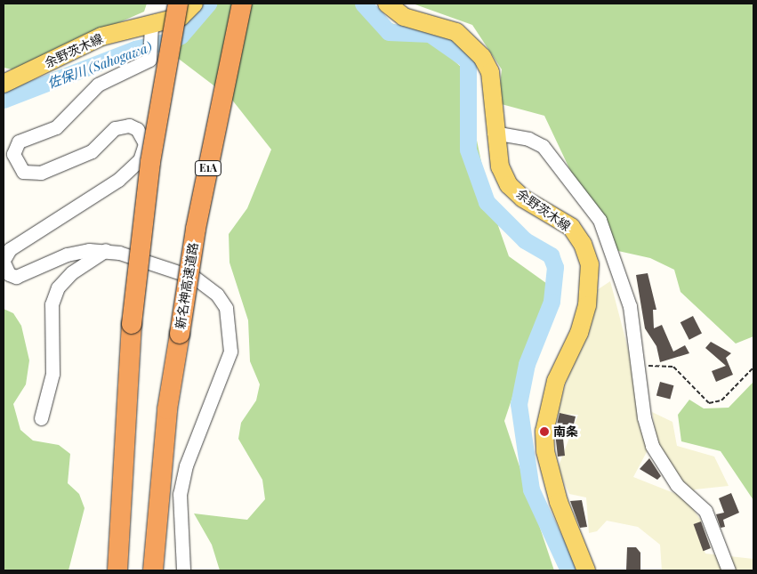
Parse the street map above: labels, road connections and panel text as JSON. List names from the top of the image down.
{
  "streets": {
    "highway": ["E1A", "新名神高速道路"],
    "main road": ["余野茨木線"]
  },
  "water": ["佐保川 (Sahogawa)"],
  "places": ["南条"]
}
